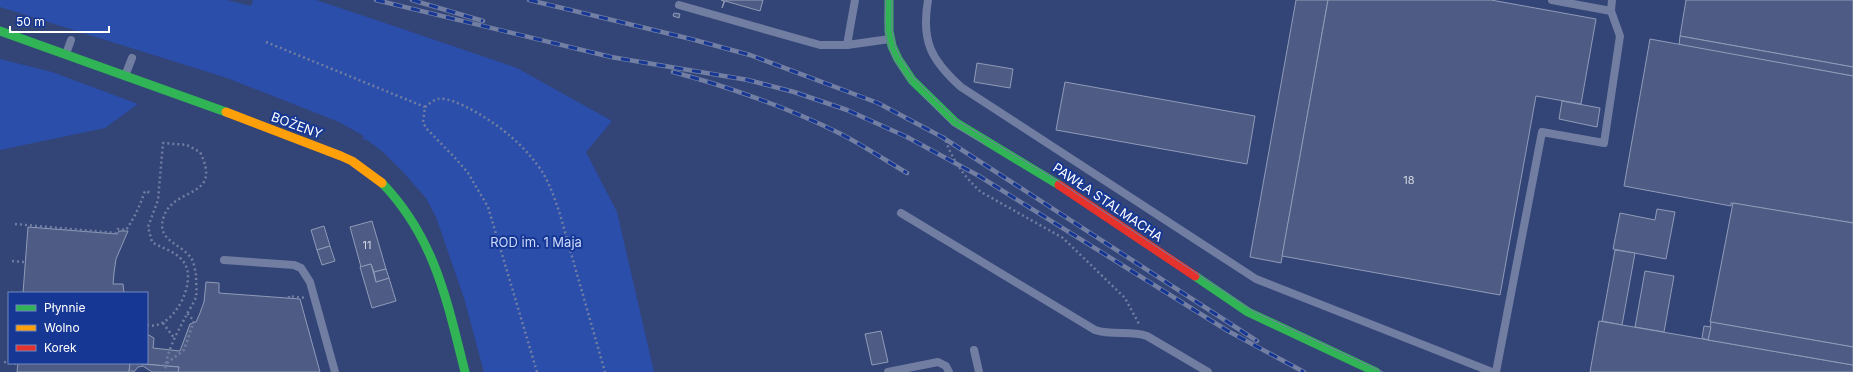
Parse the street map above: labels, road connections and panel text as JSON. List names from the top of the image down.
{
  "streets": {
    "street": ["BOŻENY", "PAWŁA STALMACHA"]
  },
  "parks": ["ROD im. 1 Maja"],
  "house_numbers": ["18", "11"],
  "legend": ["Płynnie", "Wolno", "Korek"],
  "scale_bar": "50 m"
}
